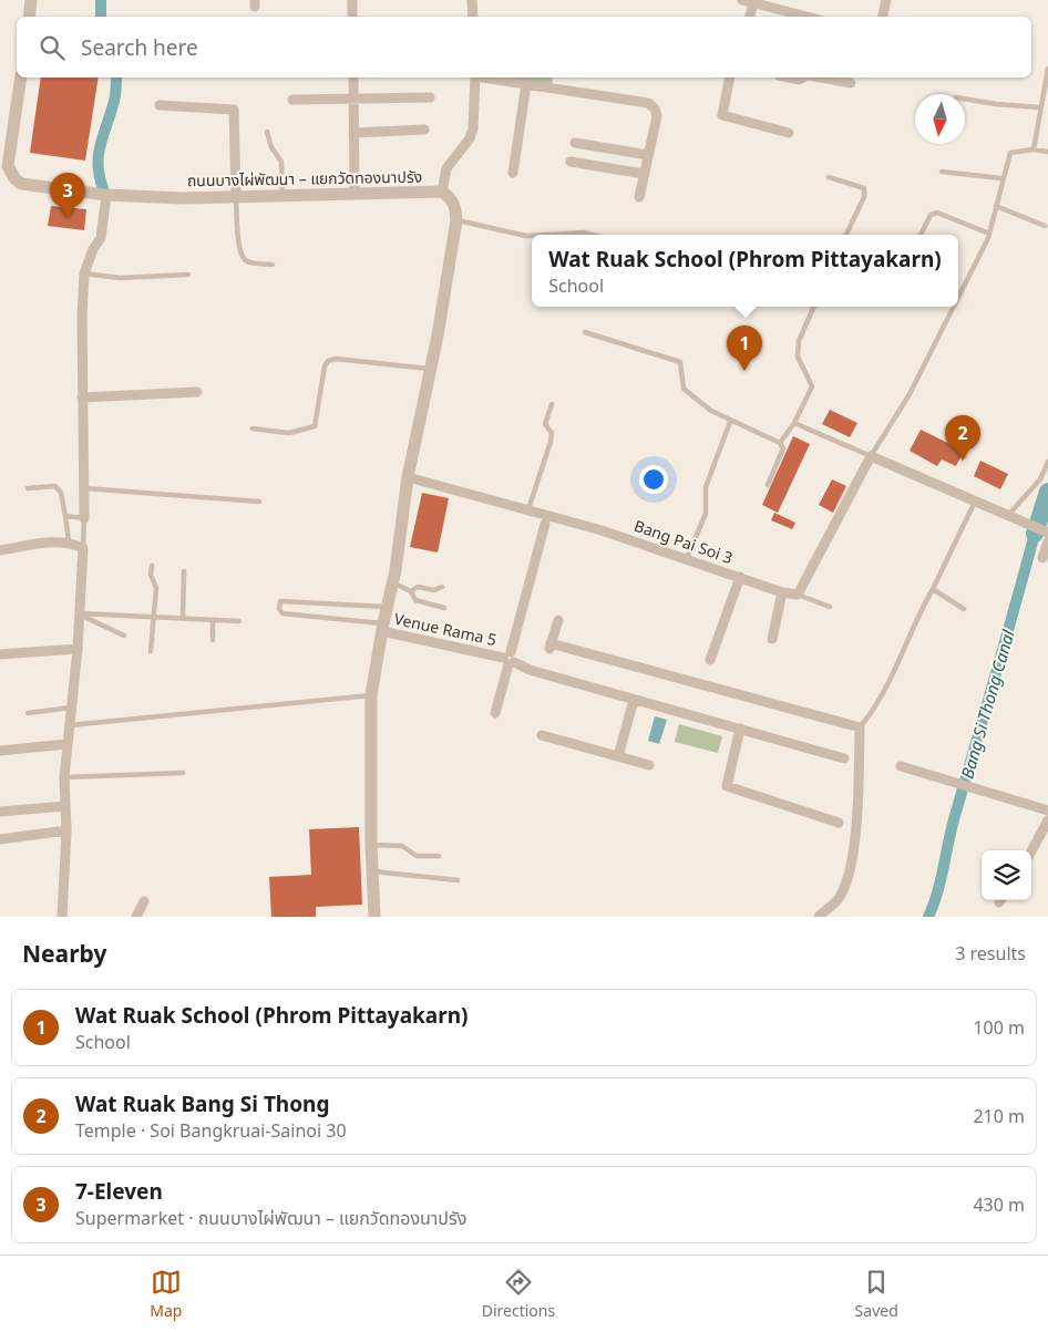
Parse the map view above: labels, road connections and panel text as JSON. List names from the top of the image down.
{
  "streets": {
    "street": ["ถนนบางไผ่พัฒนา – แยกวัดทองนาปรัง", "Bang Pai Soi 3", "Venue Rama 5"]
  },
  "crossings": [
    ["ถนนบางไผ่พัฒนา – แยกวัดทองนาปรัง", "Bang Pai Soi 3"],
    ["ถนนบางไผ่พัฒนา – แยกวัดทองนาปรัง", "Venue Rama 5"]
  ],
  "water": ["Bang Si Thong Canal"],
  "north": "bottom",
  "page": {
    "search": "Search here",
    "pins": ["3", "1", "2"],
    "popup": ["Wat Ruak School (Phrom Pittayakarn)", "School"],
    "heading": ["Nearby", "3 results"],
    "list": [
      {
        "mark": "1",
        "name": "Wat Ruak School (Phrom Pittayakarn)",
        "note": "School",
        "value": "100 m"
      },
      {
        "mark": "2",
        "name": "Wat Ruak Bang Si Thong",
        "note": "Temple · Soi Bangkruai-Sainoi 30",
        "value": "210 m"
      },
      {
        "mark": "3",
        "name": "7-Eleven",
        "note": "Supermarket · ถนนบางไผ่พัฒนา – แยกวัดทองนาปรัง",
        "value": "430 m"
      }
    ],
    "nav": ["Map", "Directions", "Saved"]
  }
}
